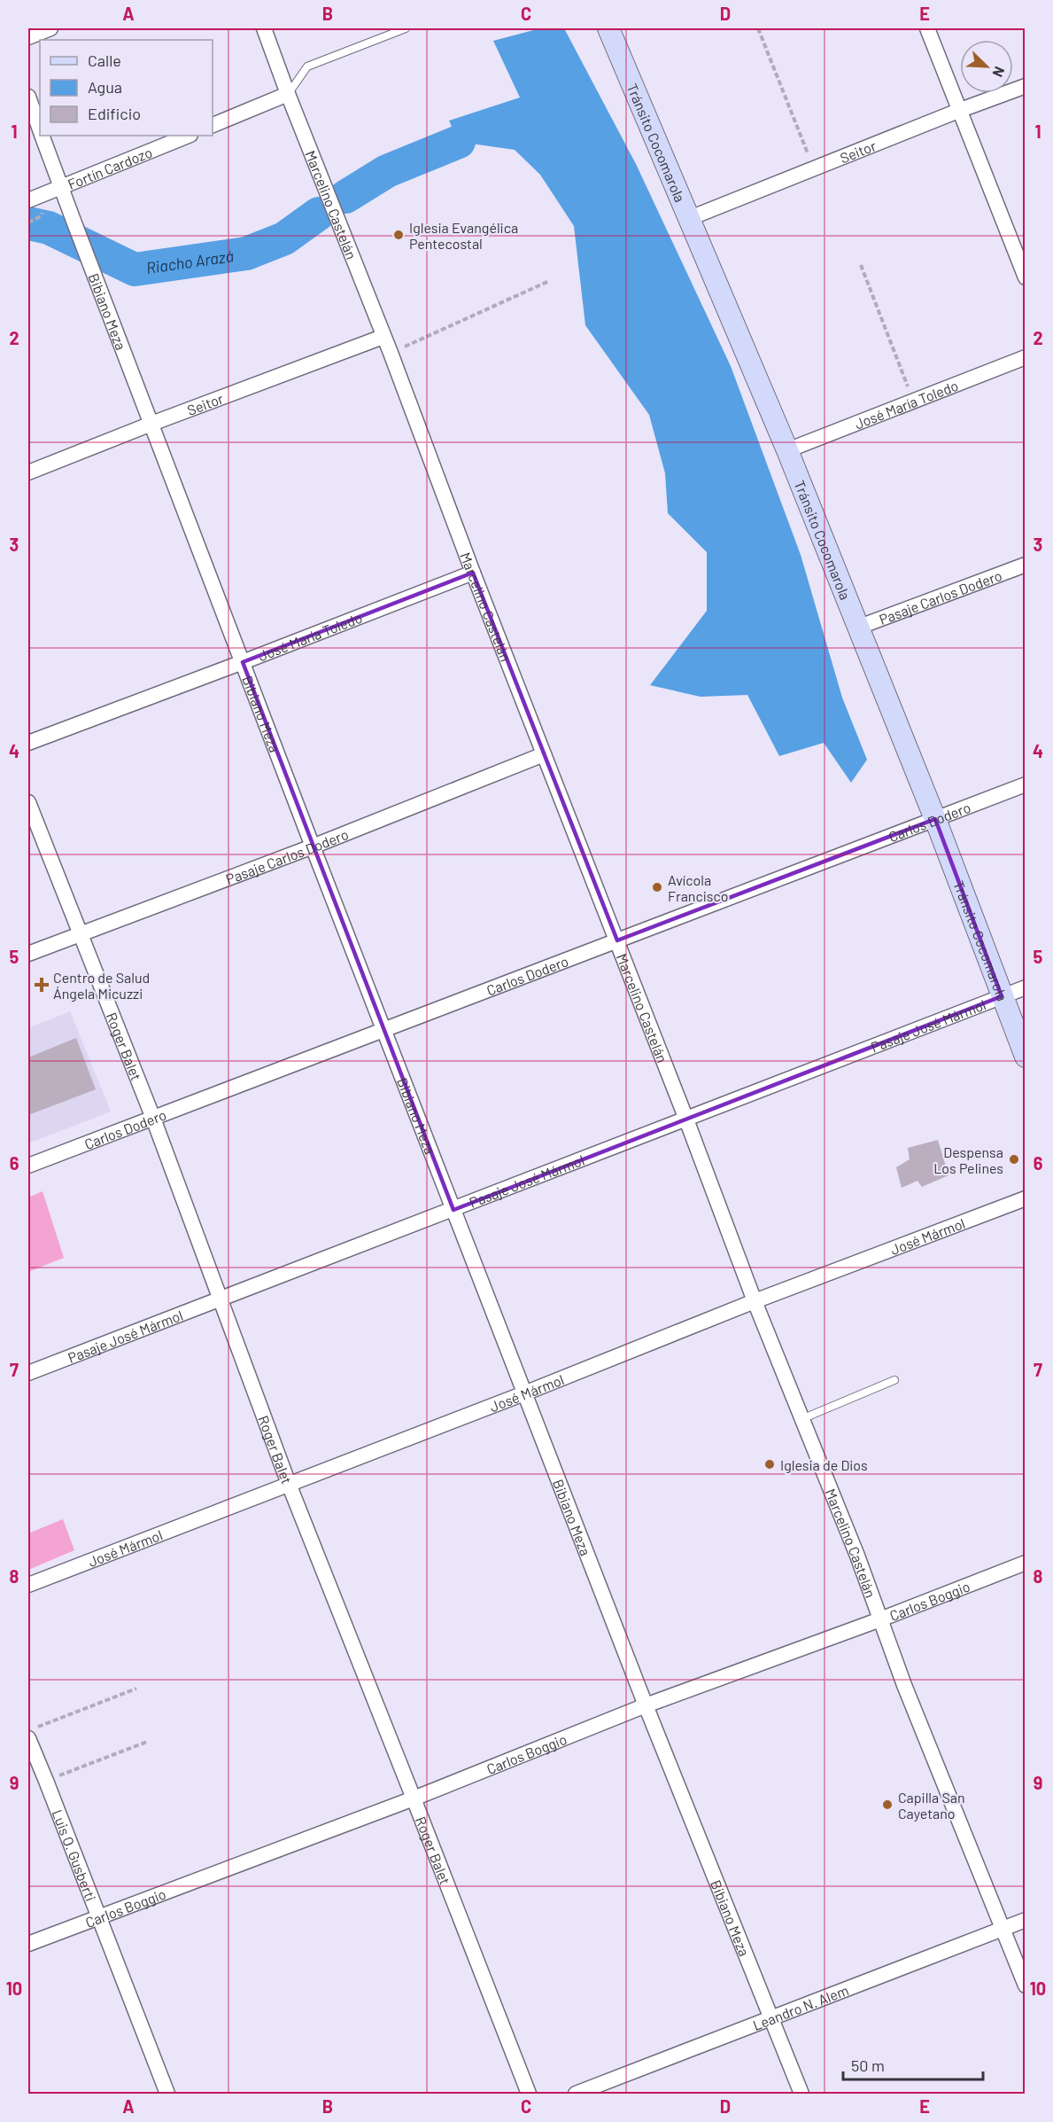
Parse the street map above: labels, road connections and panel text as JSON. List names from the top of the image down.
{
  "streets": {
    "street": [
      "Tránsito Cocomarola",
      "Seitor",
      "Fortín Cardozo",
      "Marcelino Castelán",
      "Bibiano Meza",
      "José María Toledo",
      "Pasaje Carlos Dodero",
      "Carlos Dodero",
      "Pasaje José Mármol",
      "Roger Balet",
      "José Mármol",
      "Carlos Boggio",
      "Luis O. Gusberti",
      "Leandro N. Alem"
    ]
  },
  "crossings": [
    ["Tránsito Cocomarola", "Seitor"],
    ["Tránsito Cocomarola", "José María Toledo"],
    ["Tránsito Cocomarola", "Pasaje Carlos Dodero"],
    ["Tránsito Cocomarola", "Carlos Dodero"],
    ["Tránsito Cocomarola", "Pasaje José Mármol"],
    ["Seitor", "Marcelino Castelán"],
    ["Seitor", "Bibiano Meza"],
    ["Fortín Cardozo", "Bibiano Meza"],
    ["Marcelino Castelán", "José María Toledo"],
    ["Marcelino Castelán", "Pasaje Carlos Dodero"],
    ["Marcelino Castelán", "Carlos Dodero"],
    ["Marcelino Castelán", "Pasaje José Mármol"],
    ["Marcelino Castelán", "José Mármol"],
    ["Marcelino Castelán", "Carlos Boggio"],
    ["Marcelino Castelán", "Leandro N. Alem"],
    ["Bibiano Meza", "José María Toledo"],
    ["Bibiano Meza", "Pasaje Carlos Dodero"],
    ["Bibiano Meza", "Carlos Dodero"],
    ["Bibiano Meza", "Pasaje José Mármol"],
    ["Bibiano Meza", "José Mármol"],
    ["Bibiano Meza", "Carlos Boggio"],
    ["Bibiano Meza", "Leandro N. Alem"],
    ["Pasaje Carlos Dodero", "Roger Balet"],
    ["Carlos Dodero", "Roger Balet"],
    ["Pasaje José Mármol", "Roger Balet"],
    ["Roger Balet", "José Mármol"],
    ["Roger Balet", "Carlos Boggio"],
    ["Carlos Boggio", "Luis O. Gusberti"]
  ],
  "water": ["Riacho Arazá"],
  "places": {
    "other": [
      "Iglesia Evangélica Pentecostal",
      "Avícola Francisco",
      "Despensa Los Pelines",
      "Iglesia de Dios",
      "Capilla San Cayetano"
    ],
    "health": ["Centro de Salud Ángela Micuzzi"]
  },
  "legend": ["Calle", "Agua", "Edificio"],
  "scale_bar": "50 m",
  "north": "bottom right",
  "grid": {
    "columns": [
      "A",
      "B",
      "C",
      "D",
      "E"
    ],
    "rows": [
      "1",
      "2",
      "3",
      "4",
      "5",
      "6",
      "7",
      "8",
      "9",
      "10"
    ]
  }
}
